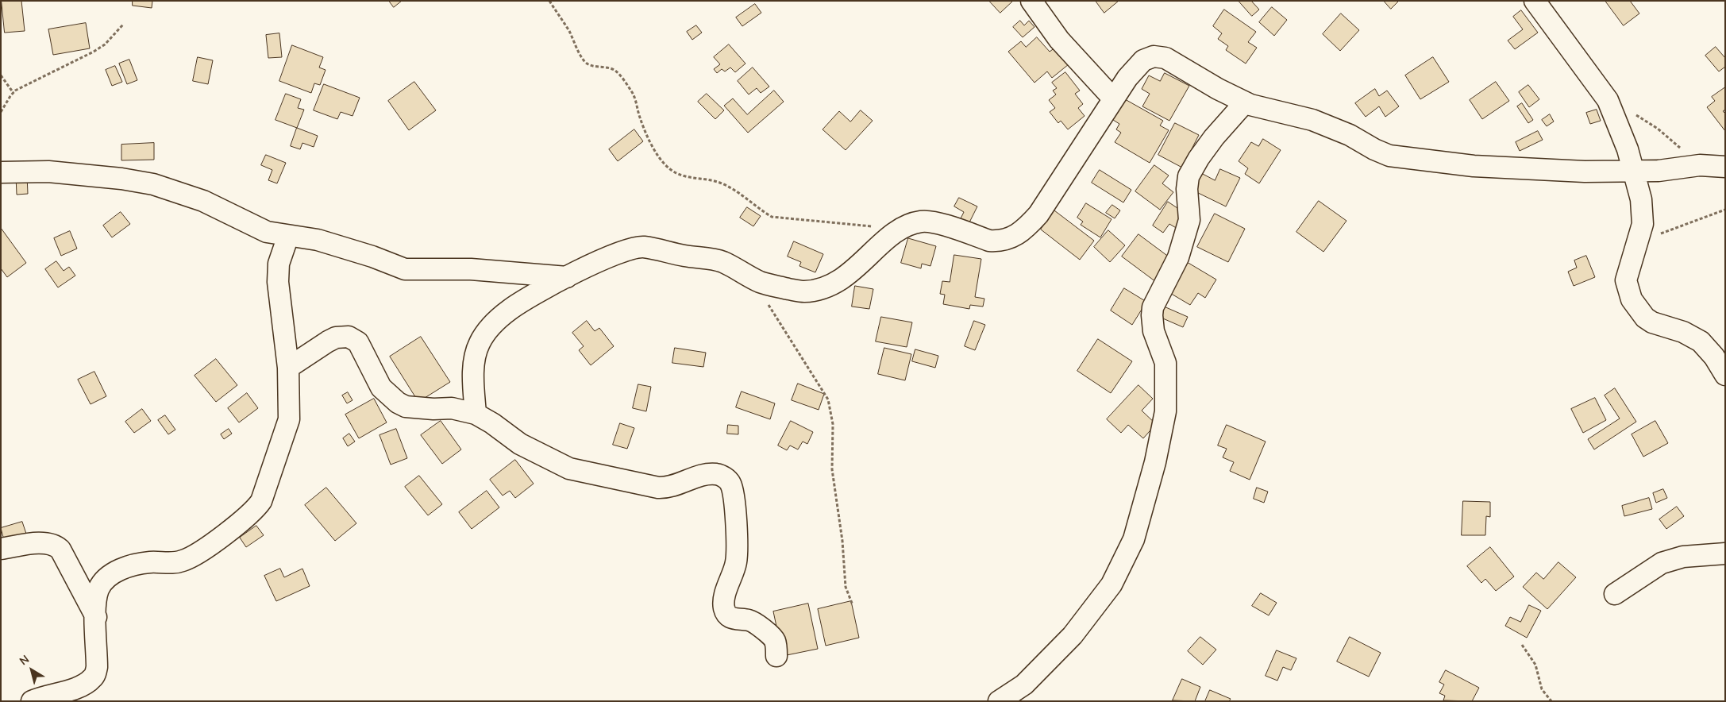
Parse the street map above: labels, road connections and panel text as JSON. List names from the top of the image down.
{
  "north": "top left"
}
